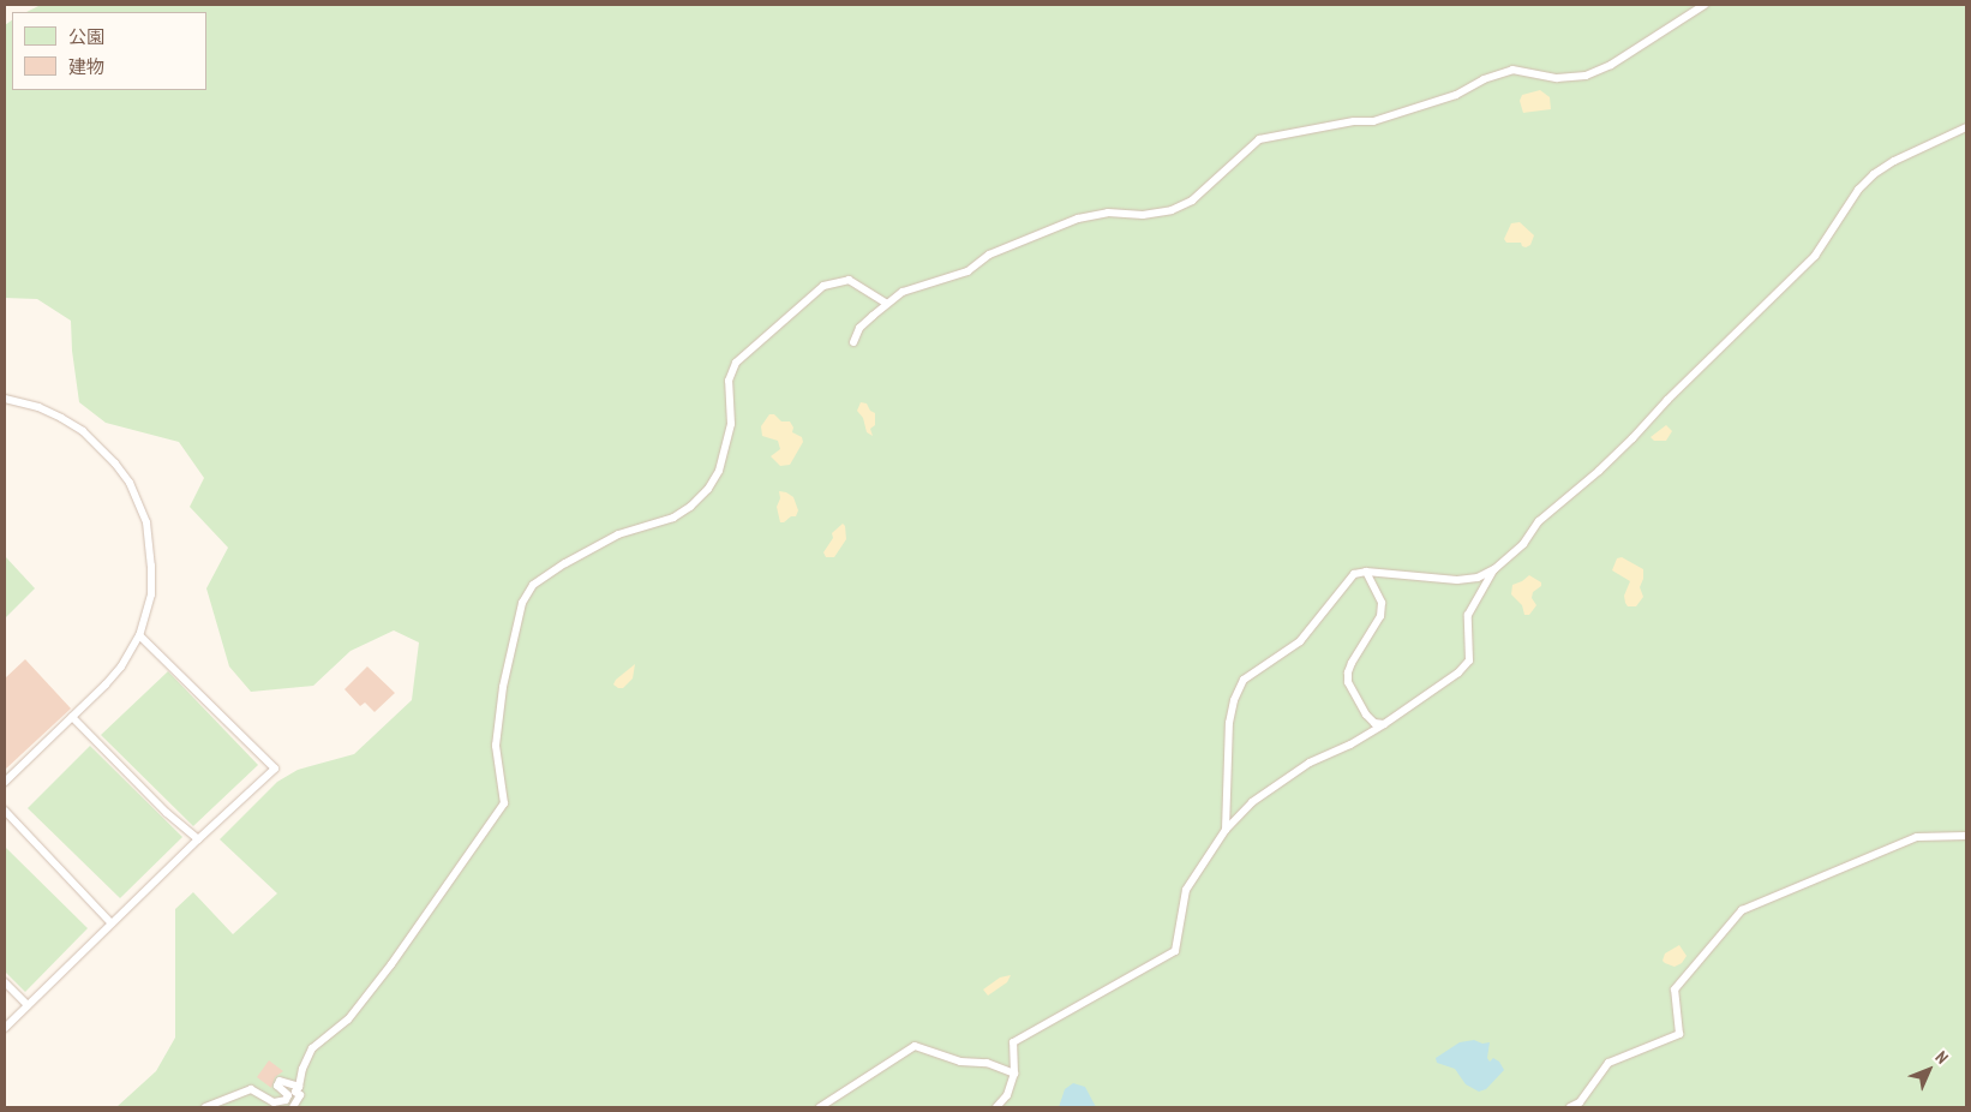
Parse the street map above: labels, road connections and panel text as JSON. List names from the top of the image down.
{
  "legend": ["公園", "建物"],
  "north": "top right"
}
